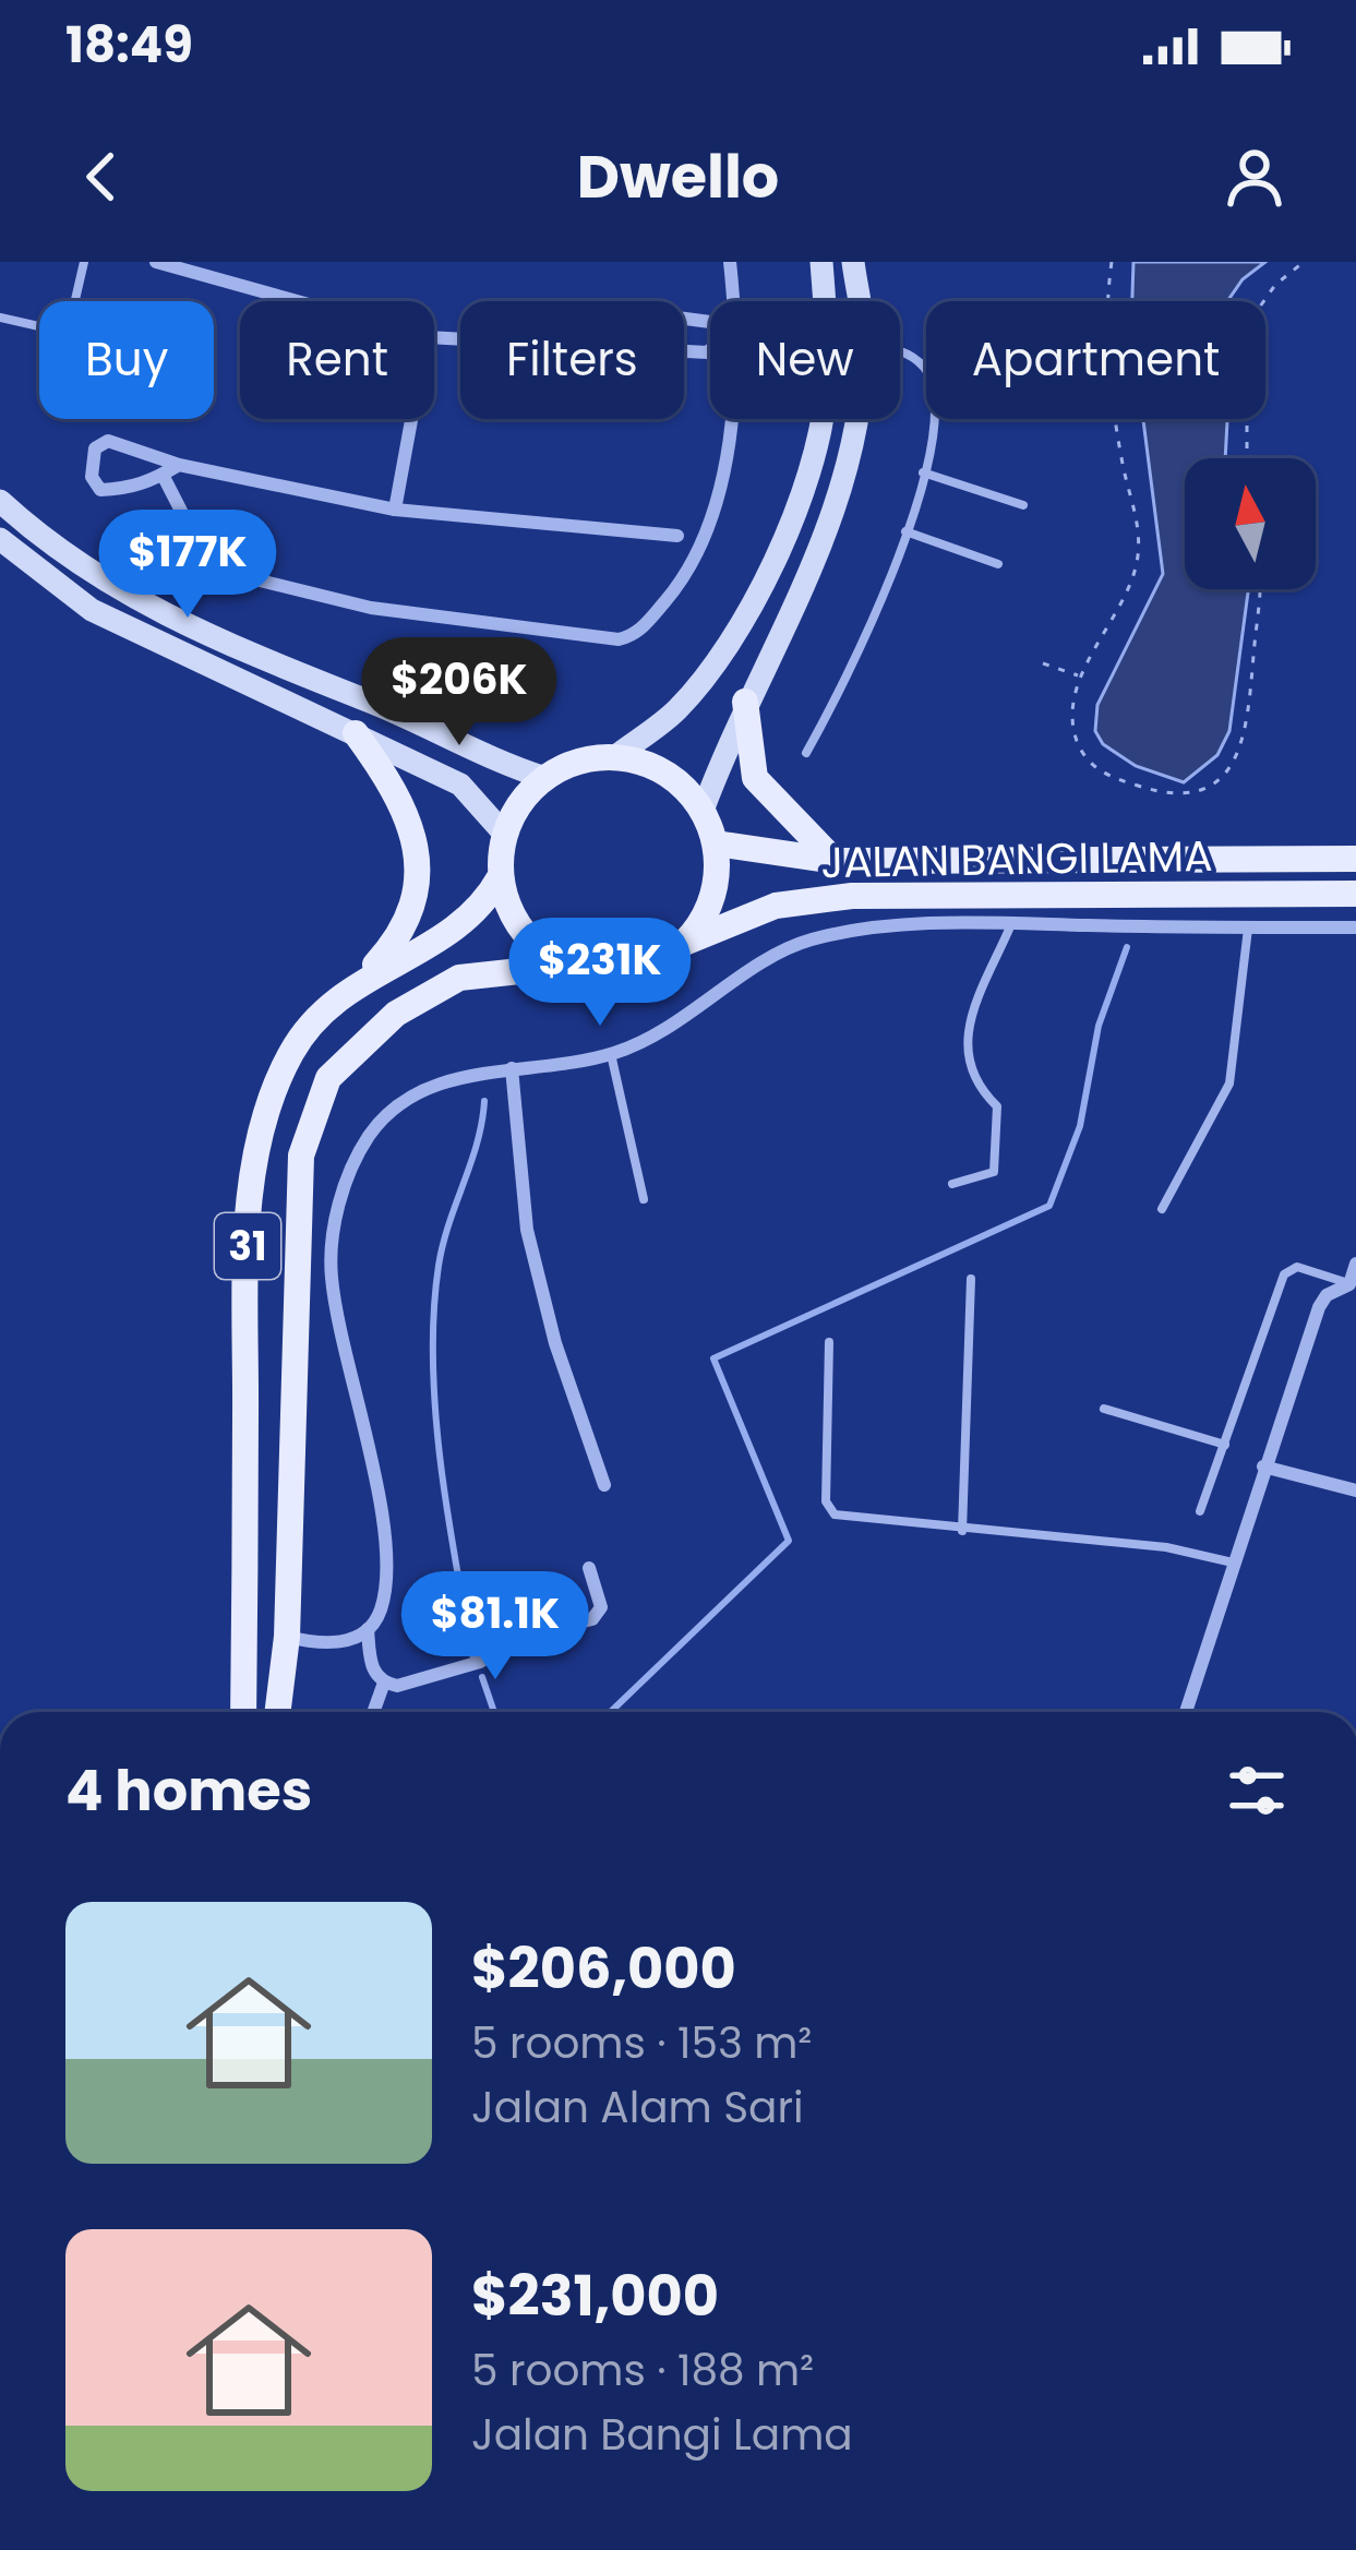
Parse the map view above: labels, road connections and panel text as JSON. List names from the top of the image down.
{
  "streets": {
    "main road": ["JALAN BANGI LAMA", "31"]
  },
  "crossings": [
    ["JALAN BANGI LAMA", "31"]
  ],
  "north": "top",
  "page": {
    "status": "18:49",
    "header": "Dwello",
    "chip": [
      "Buy",
      "Rent",
      "Filters",
      "New",
      "Apartment"
    ],
    "price": [
      "$177K",
      "$206K",
      "$231K",
      "$81.1K"
    ],
    "heading": "4 homes",
    "list": [
      {
        "name": "$206,000",
        "note": "5 rooms · 153 m² · Jalan Alam Sari"
      },
      {
        "name": "$231,000",
        "note": "5 rooms · 188 m² · Jalan Bangi Lama"
      }
    ]
  }
}
